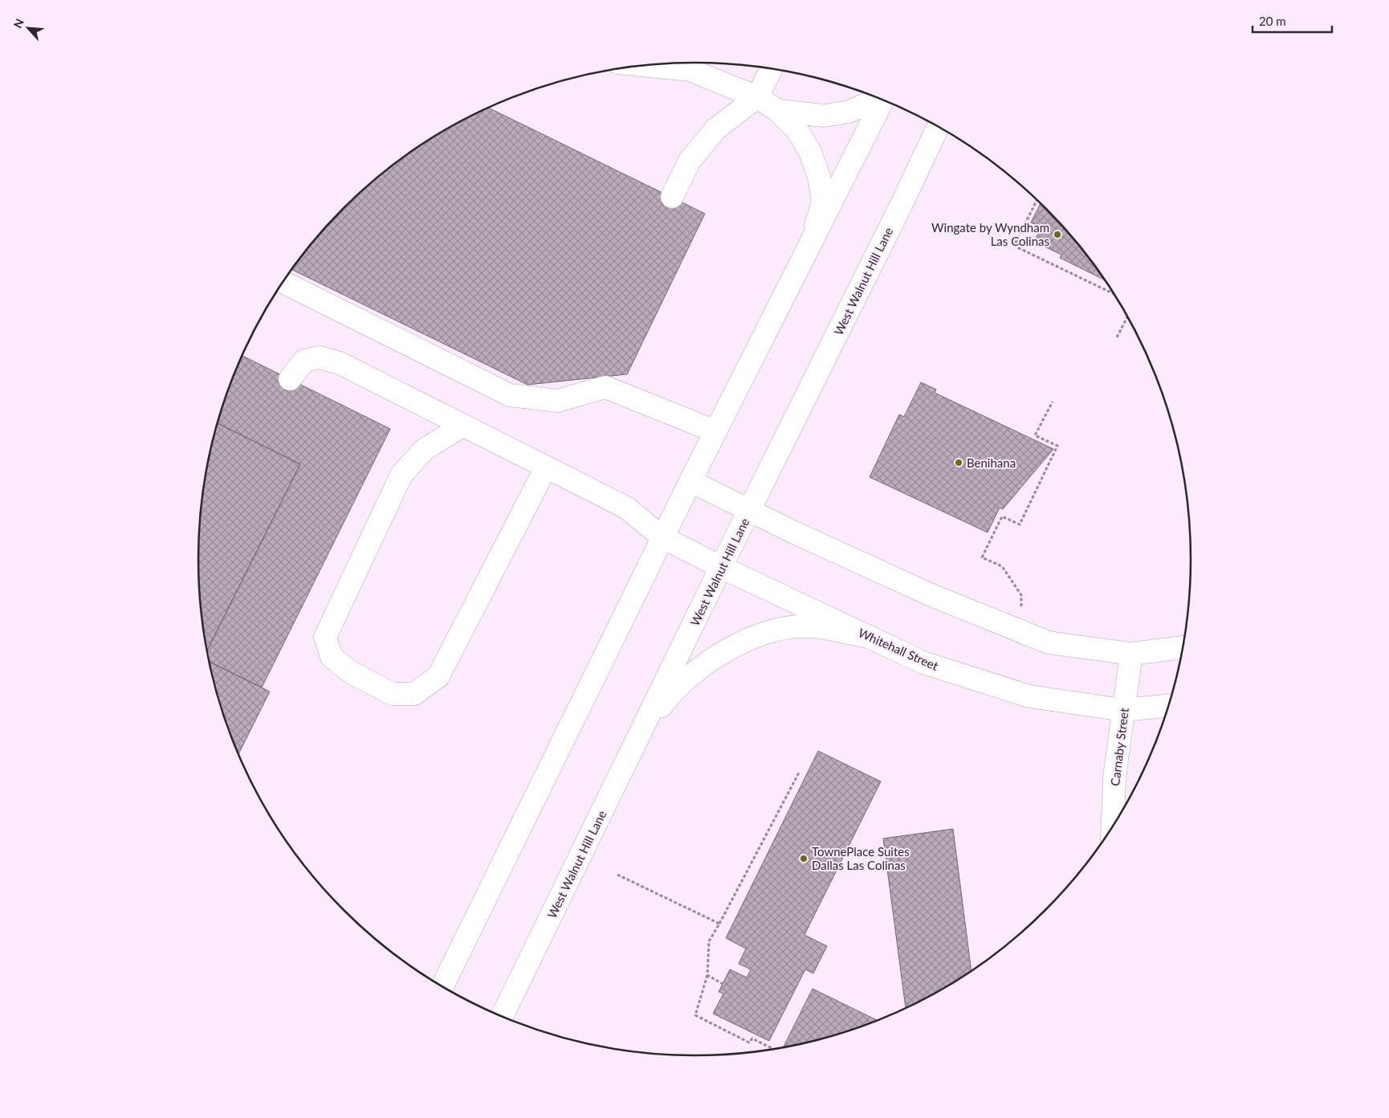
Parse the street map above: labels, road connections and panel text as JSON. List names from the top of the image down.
{
  "streets": {
    "main road": ["West Walnut Hill Lane", "Whitehall Street", "Carnaby Street"]
  },
  "crossings": [
    ["West Walnut Hill Lane", "Whitehall Street"],
    ["Whitehall Street", "Carnaby Street"]
  ],
  "places": ["Wingate by Wyndham Las Colinas", "Benihana", "TownePlace Suites Dallas Las Colinas"],
  "scale_bar": "20 m",
  "north": "top left"
}
